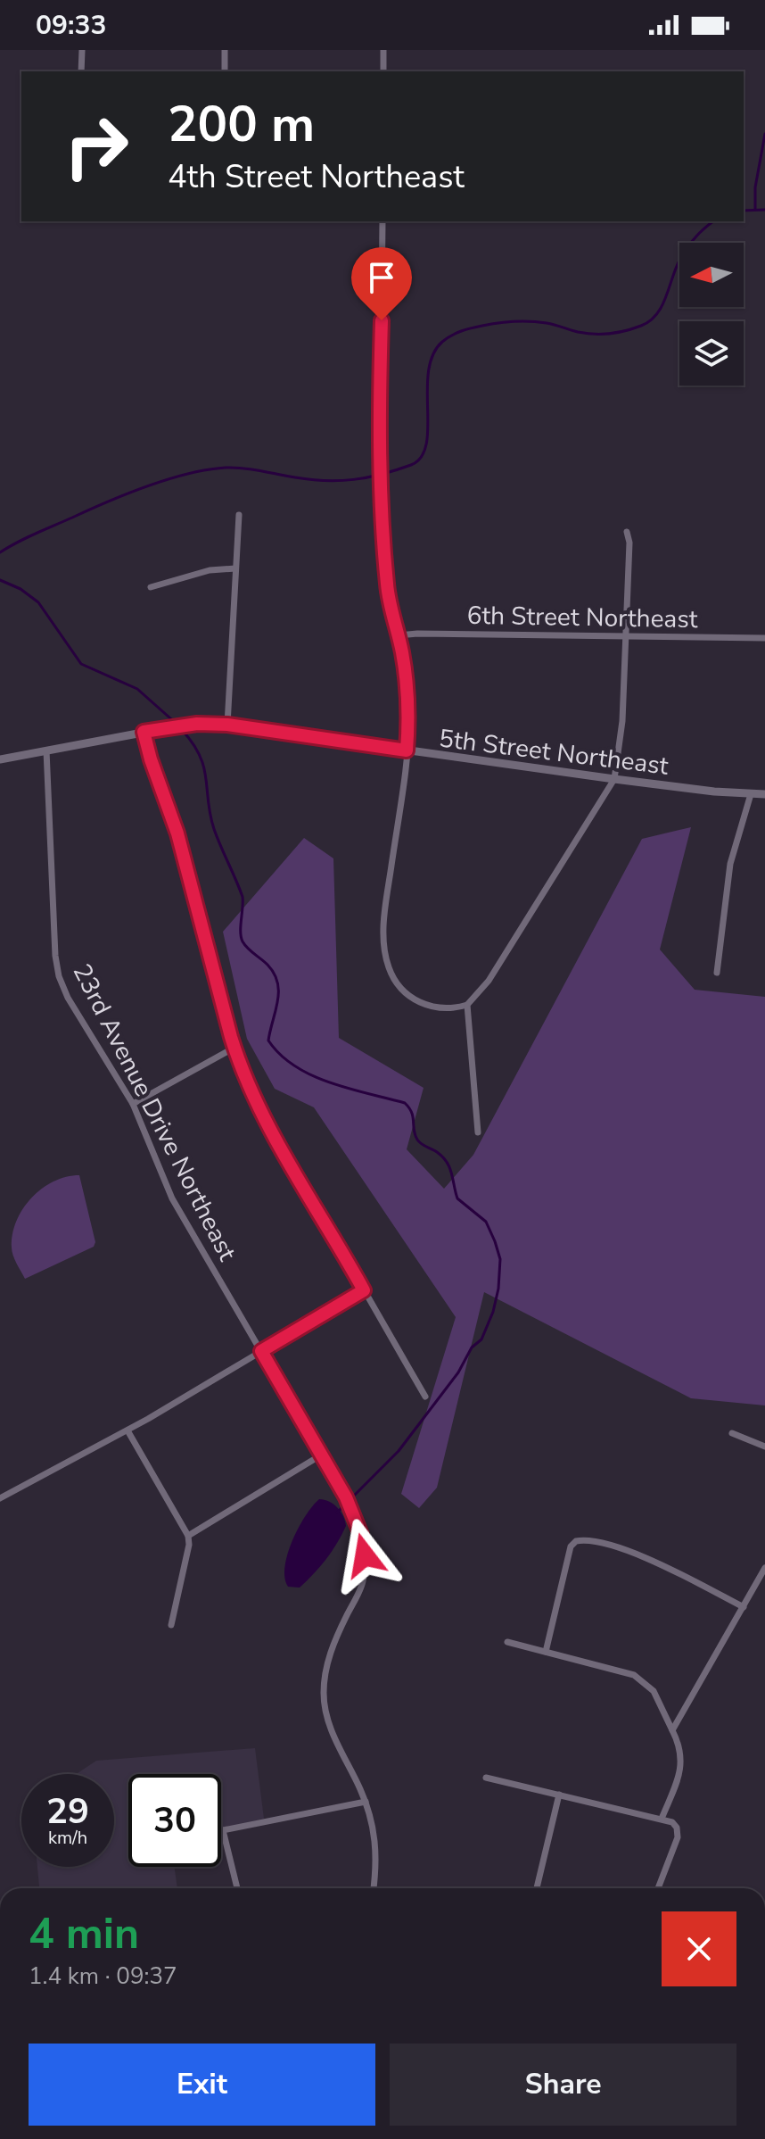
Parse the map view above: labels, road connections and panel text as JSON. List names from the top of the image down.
{
  "streets": {
    "street": ["6th Street Northeast", "5th Street Northeast", "23rd Avenue Drive Northeast"]
  },
  "crossings": [
    ["5th Street Northeast", "23rd Avenue Drive Northeast"]
  ],
  "north": "left",
  "page": {
    "status": "09:33",
    "turn": ["200 m", "4th Street Northeast"],
    "speed": "29 km/h",
    "limit": "30",
    "heading": ["4 min", "1.4 km · 09:37"],
    "buttons": ["Exit", "Share"]
  }
}
